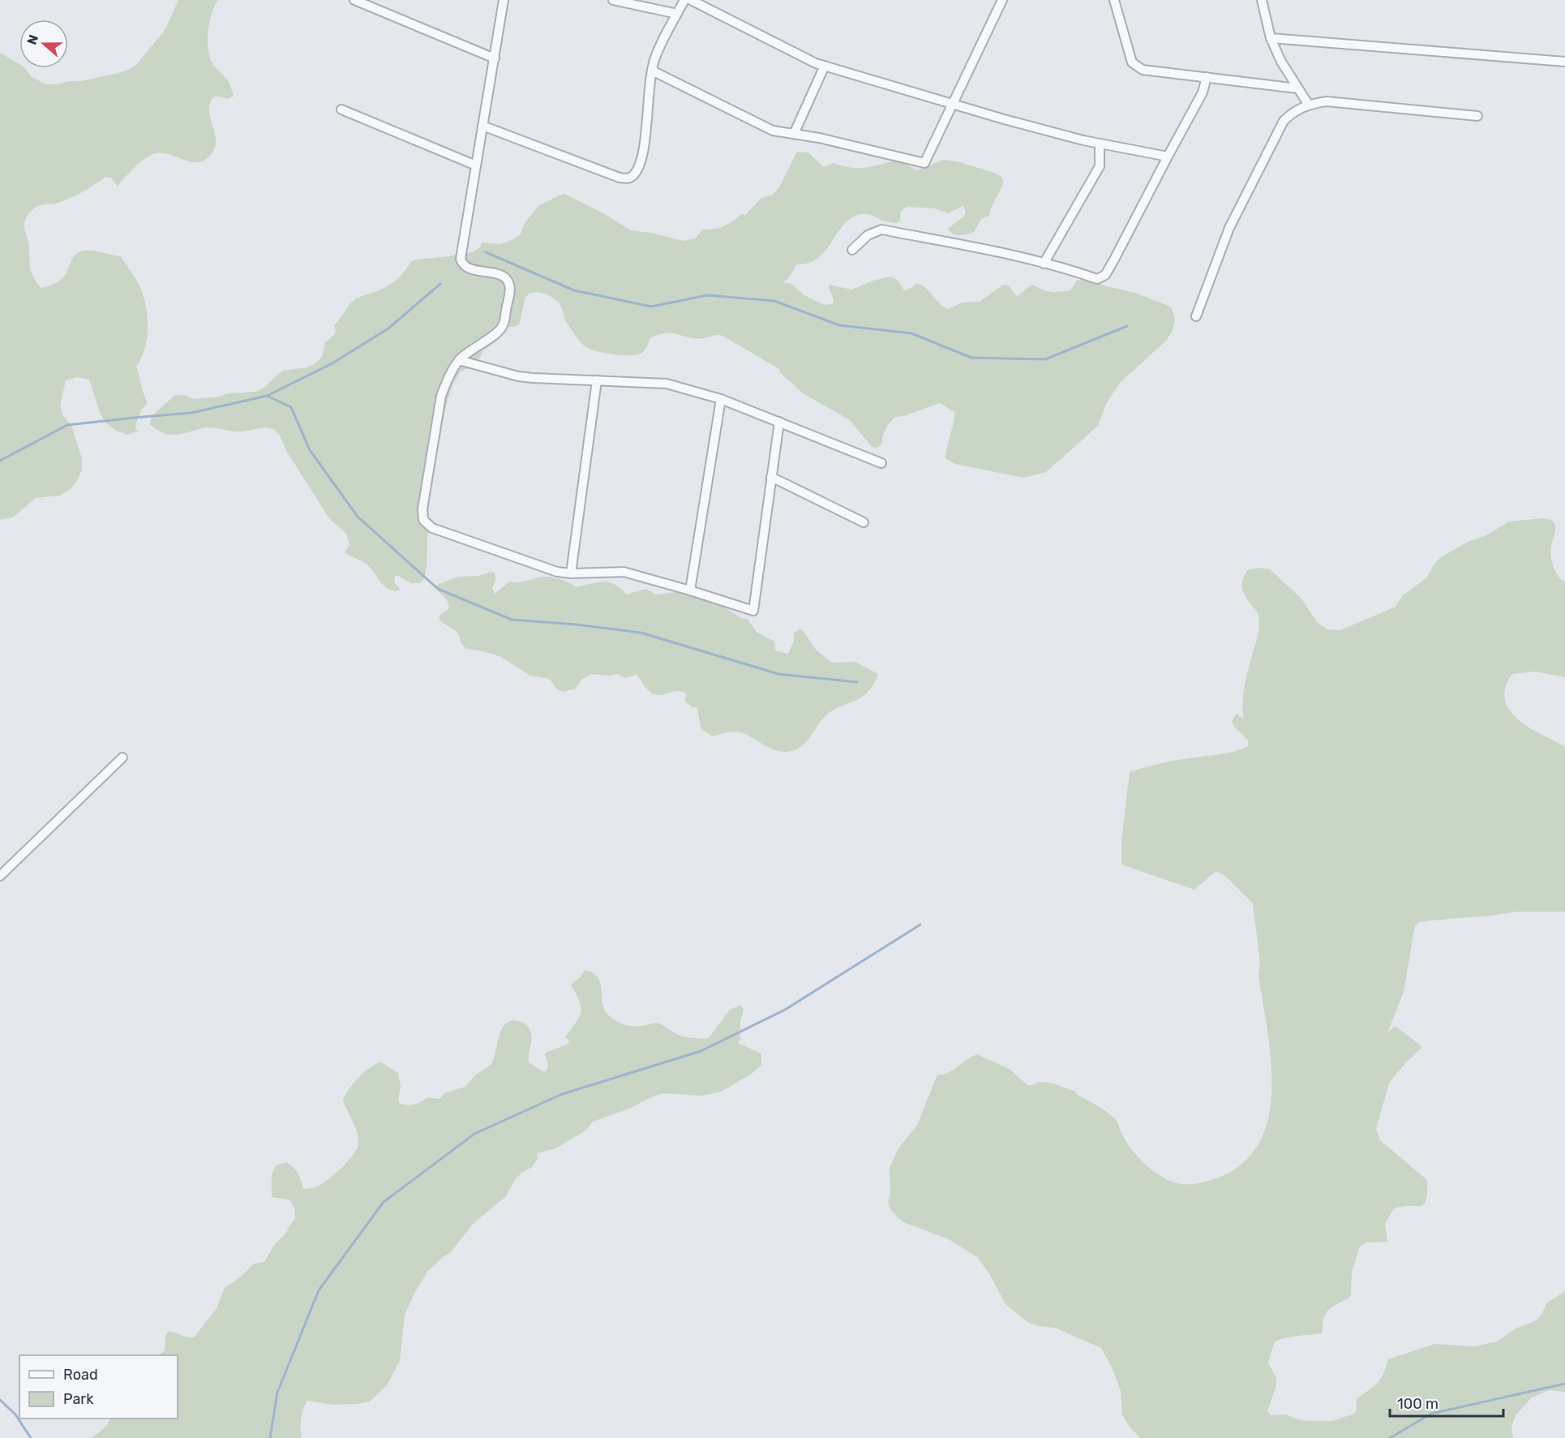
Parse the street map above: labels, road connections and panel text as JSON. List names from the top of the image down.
{
  "legend": ["Road", "Park"],
  "scale_bar": "100 m",
  "north": "left"
}
